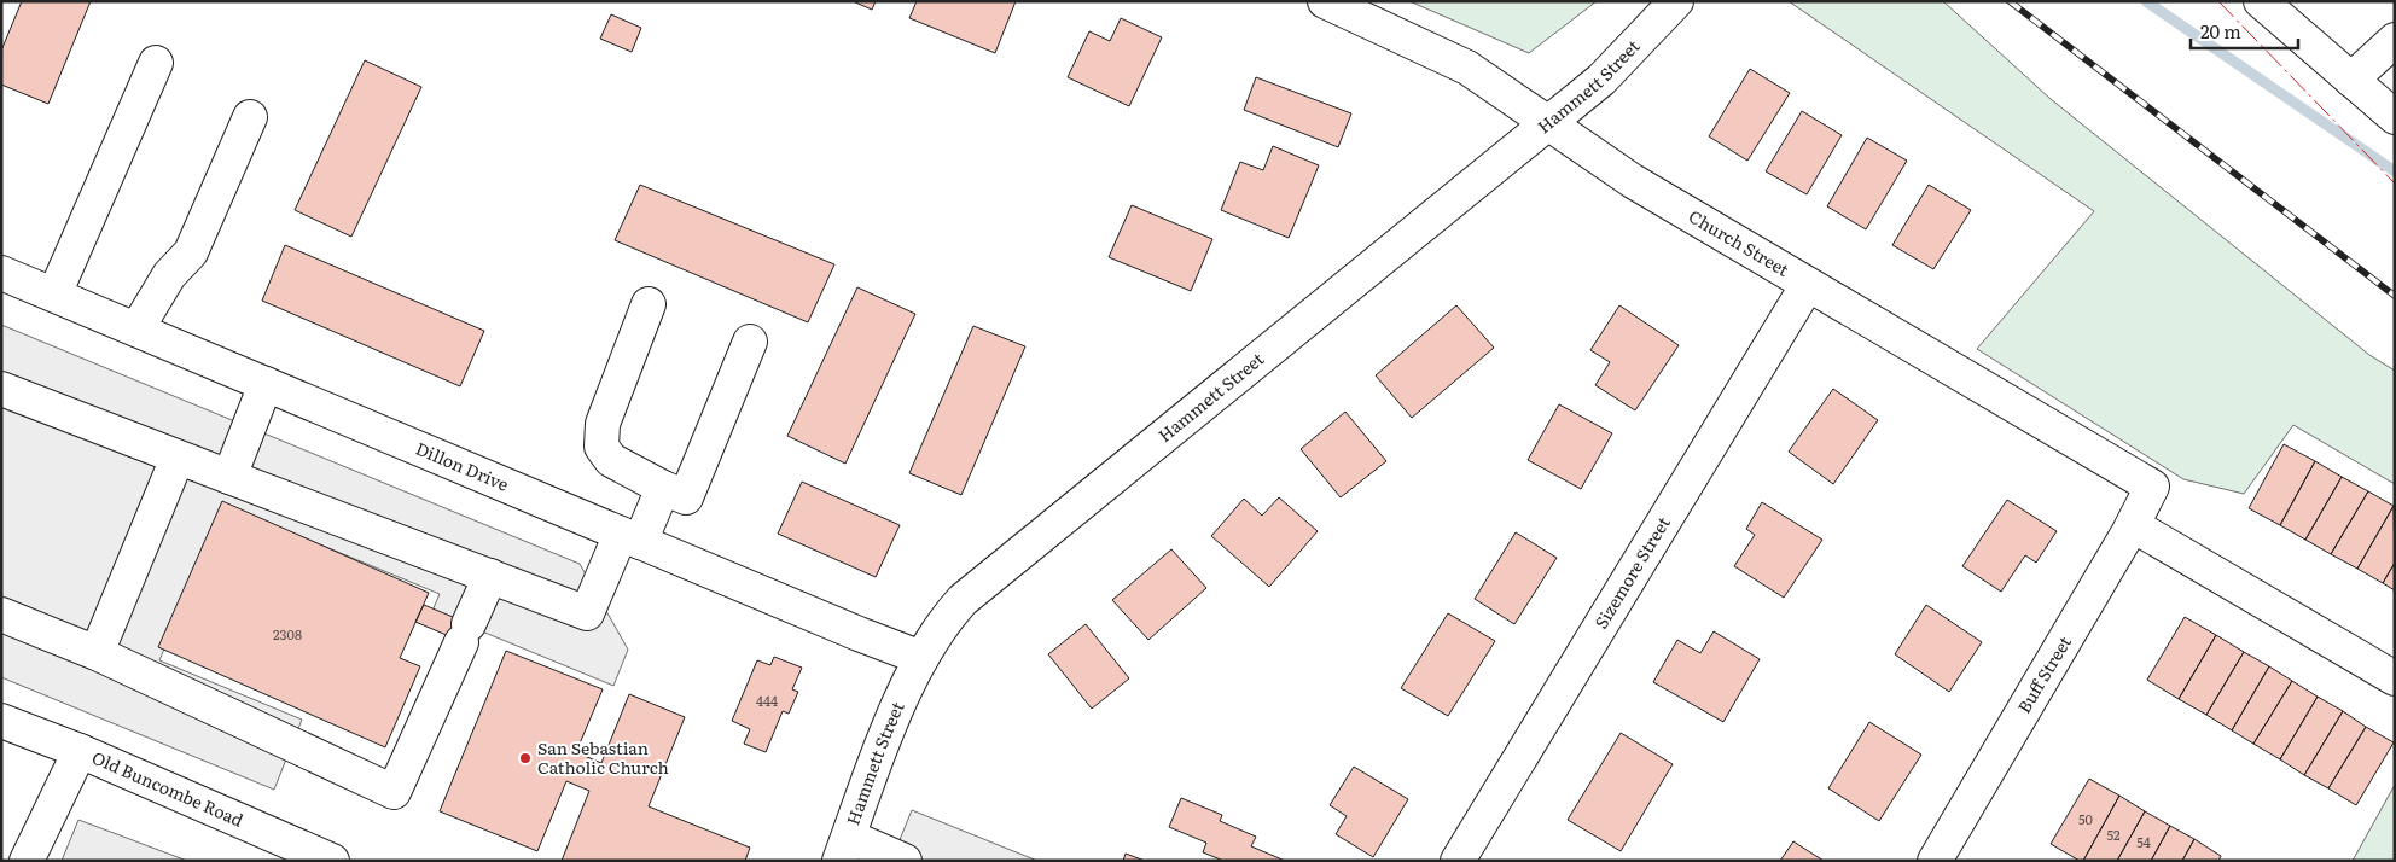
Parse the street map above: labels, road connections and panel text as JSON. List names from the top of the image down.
{
  "streets": {
    "street": [
      "Hammett Street",
      "Church Street",
      "Dillon Drive",
      "Sizemore Street",
      "Buff Street",
      "Old Buncombe Road"
    ]
  },
  "crossings": [
    ["Hammett Street", "Church Street"],
    ["Hammett Street", "Dillon Drive"],
    ["Church Street", "Sizemore Street"],
    ["Church Street", "Buff Street"]
  ],
  "places": ["San Sebastian Catholic Church"],
  "house_numbers": [
    "2308",
    "444",
    "50",
    "52",
    "54"
  ],
  "scale_bar": "20 m"
}
